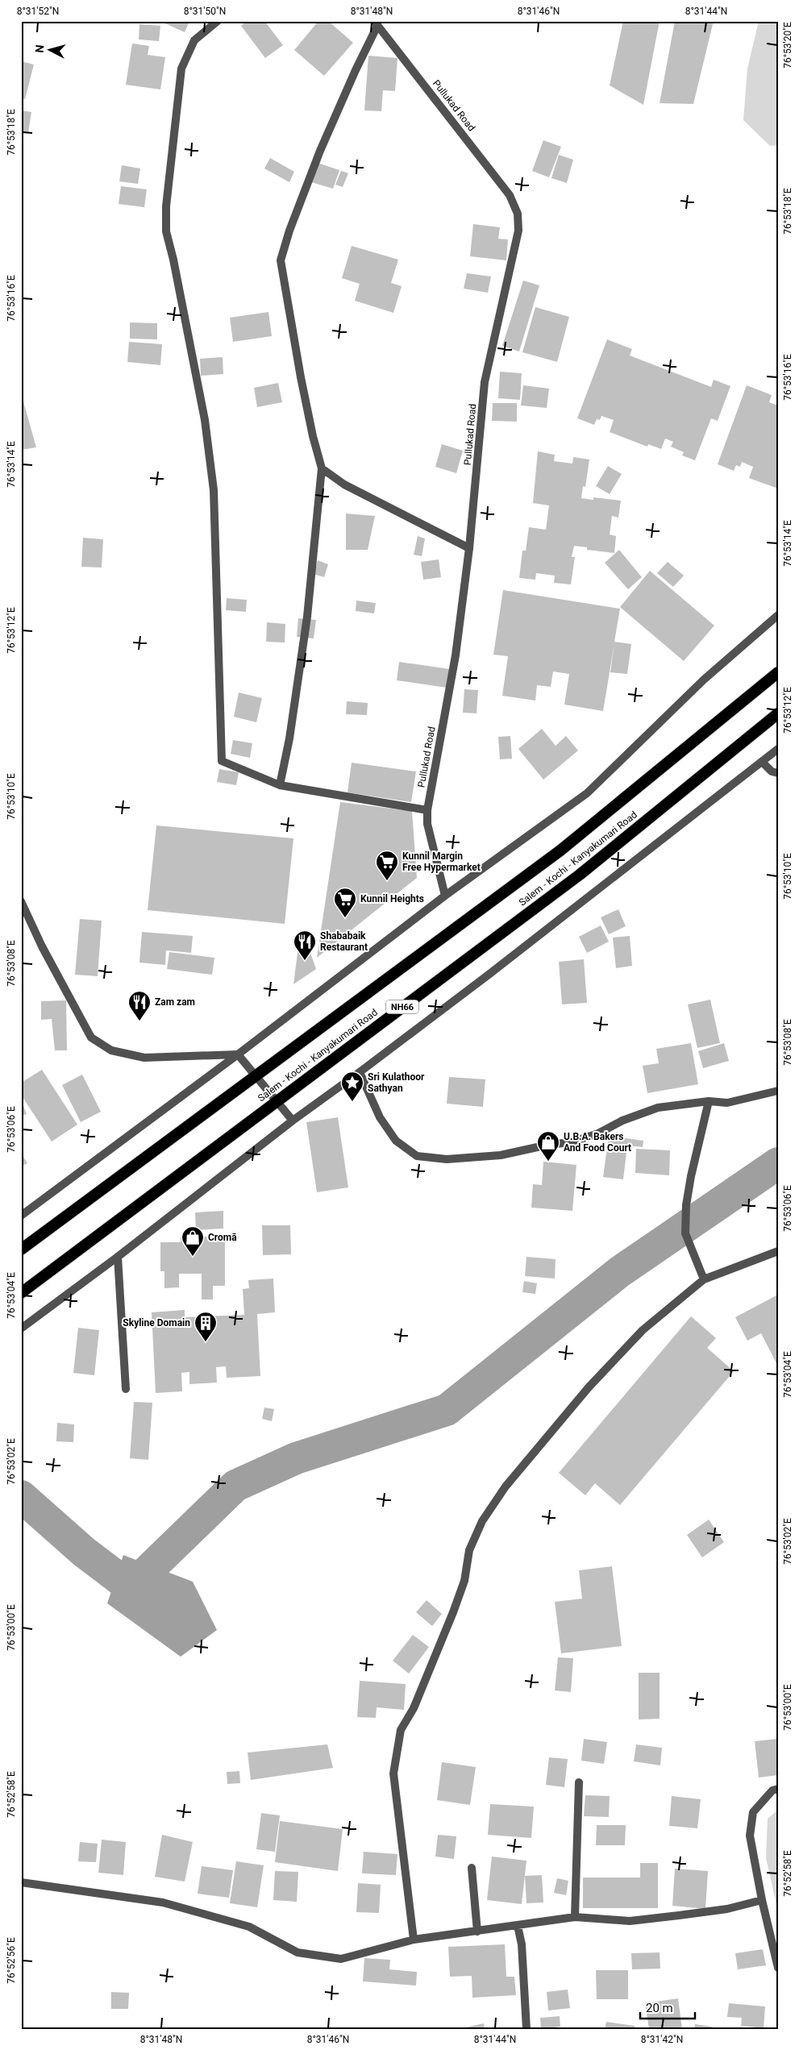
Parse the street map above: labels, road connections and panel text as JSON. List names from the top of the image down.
{
  "streets": {
    "highway": ["Salem - Kochi - Kanyakumari Road", "NH66"],
    "street": ["Pullukad Road"]
  },
  "places": {
    "supermarket": ["Kunnil Margin Free Hypermarket", "Kunnil Heights"],
    "restaurant": ["Shababaik Restaurant", "Zam zam"],
    "place": ["Sri Kulathoor Sathyan"],
    "shop": ["U.B.A. Bakers And Food Court", "Cromā"],
    "building": ["Skyline Domain"]
  },
  "scale_bar": "20 m",
  "north": "left",
  "coordinates": [
    "8°31'52\"N",
    "8°31'50\"N",
    "8°31'48\"N",
    "8°31'46\"N",
    "8°31'44\"N",
    "76°53'20\"E",
    "76°53'18\"E",
    "76°53'16\"E",
    "76°53'14\"E",
    "76°53'12\"E",
    "76°53'10\"E",
    "76°53'08\"E",
    "76°53'06\"E",
    "76°53'04\"E",
    "76°53'02\"E",
    "76°53'00\"E",
    "76°52'58\"E",
    "76°52'56\"E",
    "8°31'42\"N"
  ]
}
